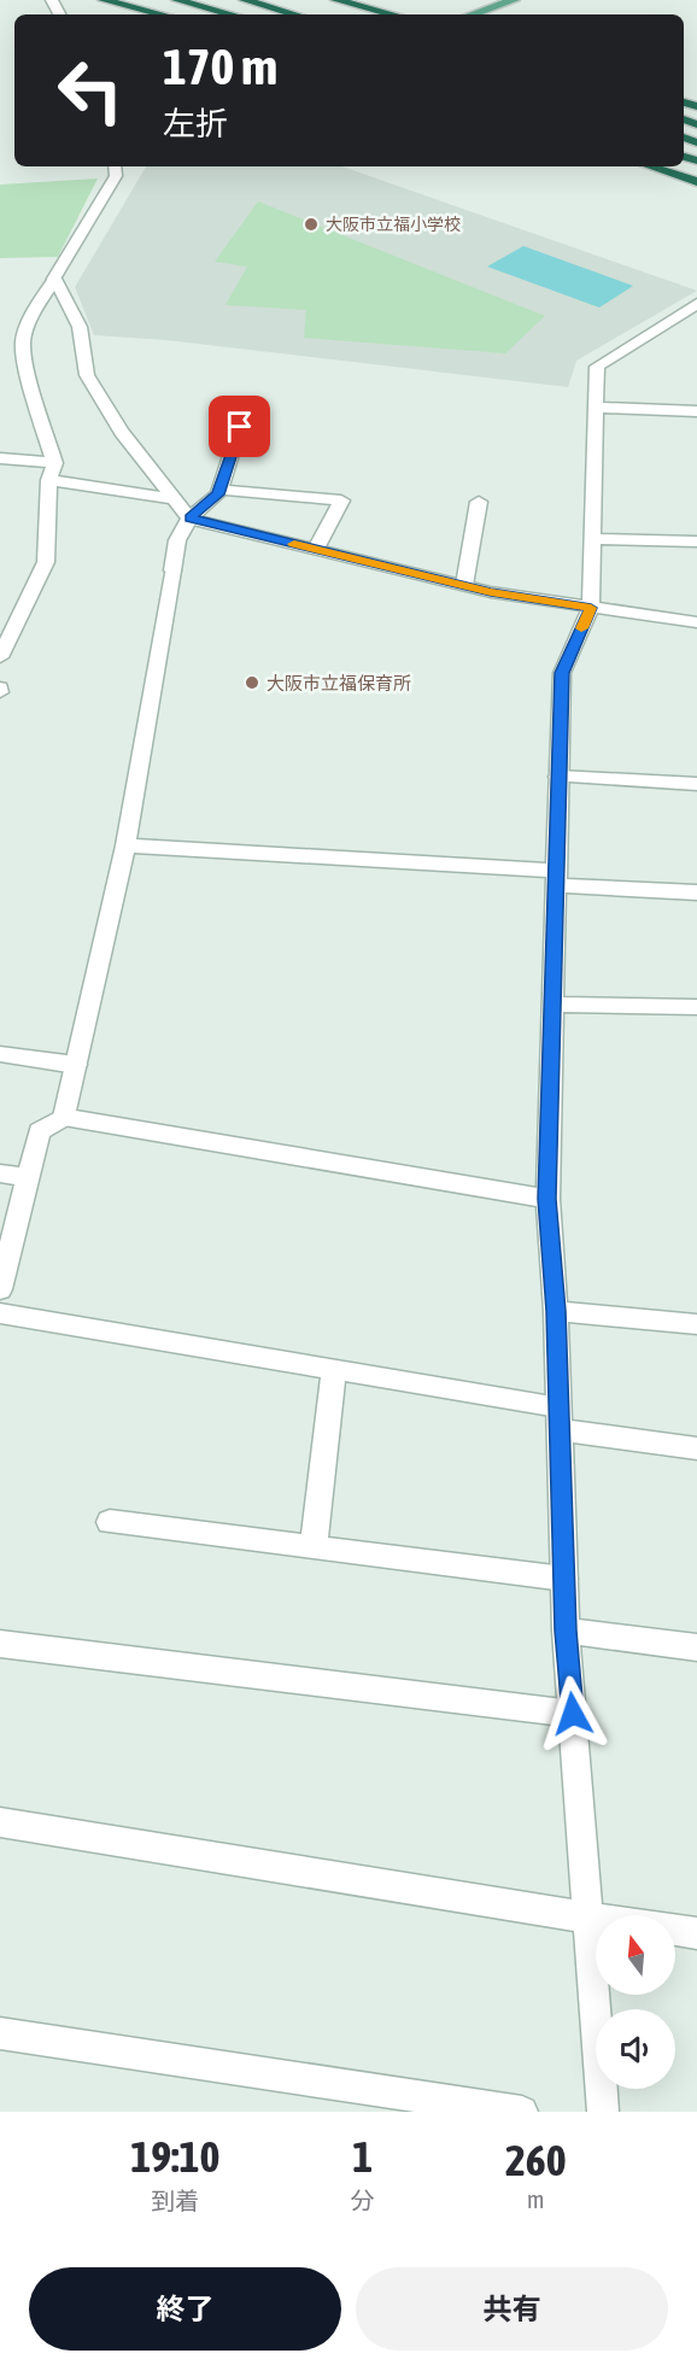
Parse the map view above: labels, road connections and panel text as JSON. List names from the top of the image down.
{
  "places": ["大阪市立福小学校", "大阪市立福保育所"],
  "north": "top",
  "page": {
    "turn": ["170 m", "左折"],
    "eta": [
      "19:10",
      "到着",
      "1",
      "分",
      "260",
      "m"
    ],
    "buttons": ["終了", "共有"]
  }
}
